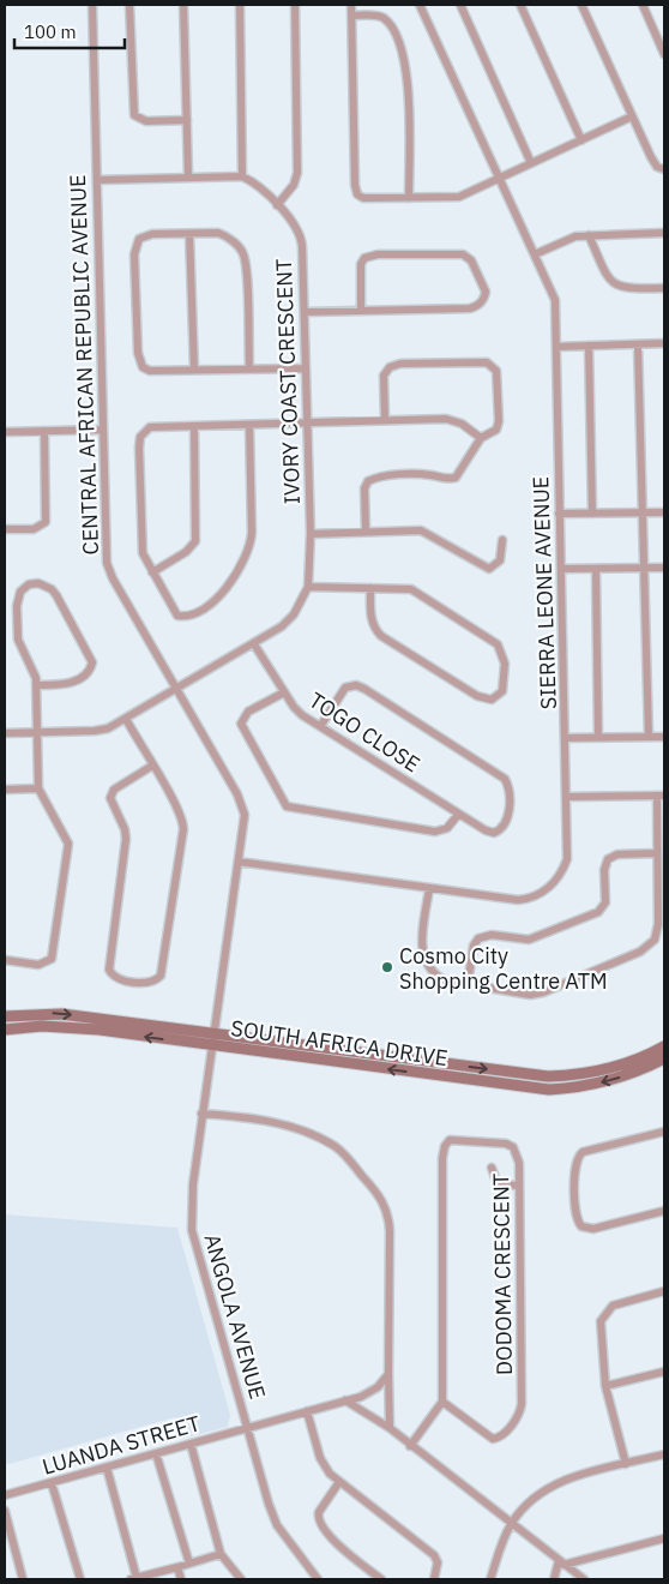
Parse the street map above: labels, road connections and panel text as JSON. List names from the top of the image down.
{
  "streets": {
    "street": [
      "CENTRAL AFRICAN REPUBLIC AVENUE",
      "IVORY COAST CRESCENT",
      "SIERRA LEONE AVENUE",
      "TOGO CLOSE",
      "SOUTH AFRICA DRIVE",
      "DODOMA CRESCENT",
      "ANGOLA AVENUE",
      "LUANDA STREET"
    ]
  },
  "crossings": [
    ["CENTRAL AFRICAN REPUBLIC AVENUE", "IVORY COAST CRESCENT"],
    ["CENTRAL AFRICAN REPUBLIC AVENUE", "SIERRA LEONE AVENUE"],
    ["CENTRAL AFRICAN REPUBLIC AVENUE", "SOUTH AFRICA DRIVE"],
    ["CENTRAL AFRICAN REPUBLIC AVENUE", "ANGOLA AVENUE"],
    ["IVORY COAST CRESCENT", "TOGO CLOSE"],
    ["SOUTH AFRICA DRIVE", "ANGOLA AVENUE"],
    ["ANGOLA AVENUE", "LUANDA STREET"]
  ],
  "places": ["Cosmo City Shopping Centre ATM"],
  "scale_bar": "100 m"
}
